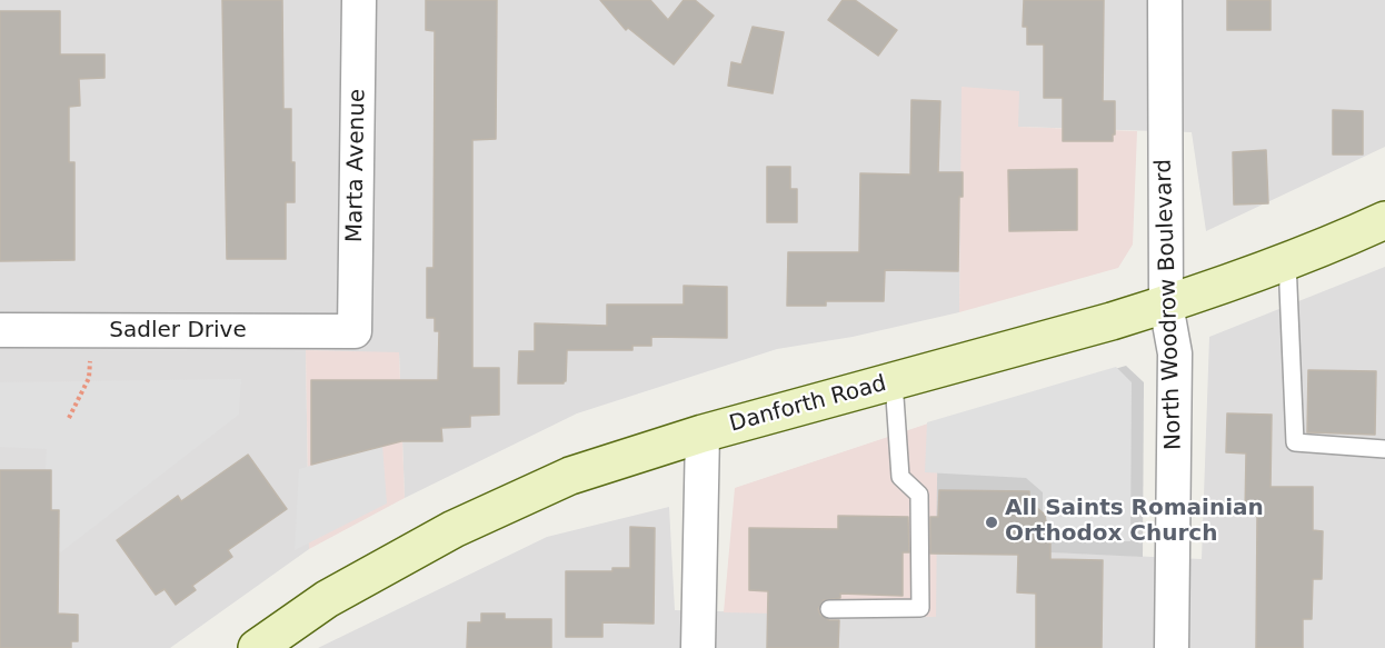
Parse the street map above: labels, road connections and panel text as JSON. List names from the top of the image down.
{
  "streets": {
    "main road": ["Danforth Road"],
    "street": ["Marta Avenue", "North Woodrow Boulevard", "Sadler Drive"]
  },
  "crossings": [
    ["Marta Avenue", "Sadler Drive"],
    ["North Woodrow Boulevard", "Danforth Road"]
  ],
  "places": ["All Saints Romainian Orthodox Church"]
}
